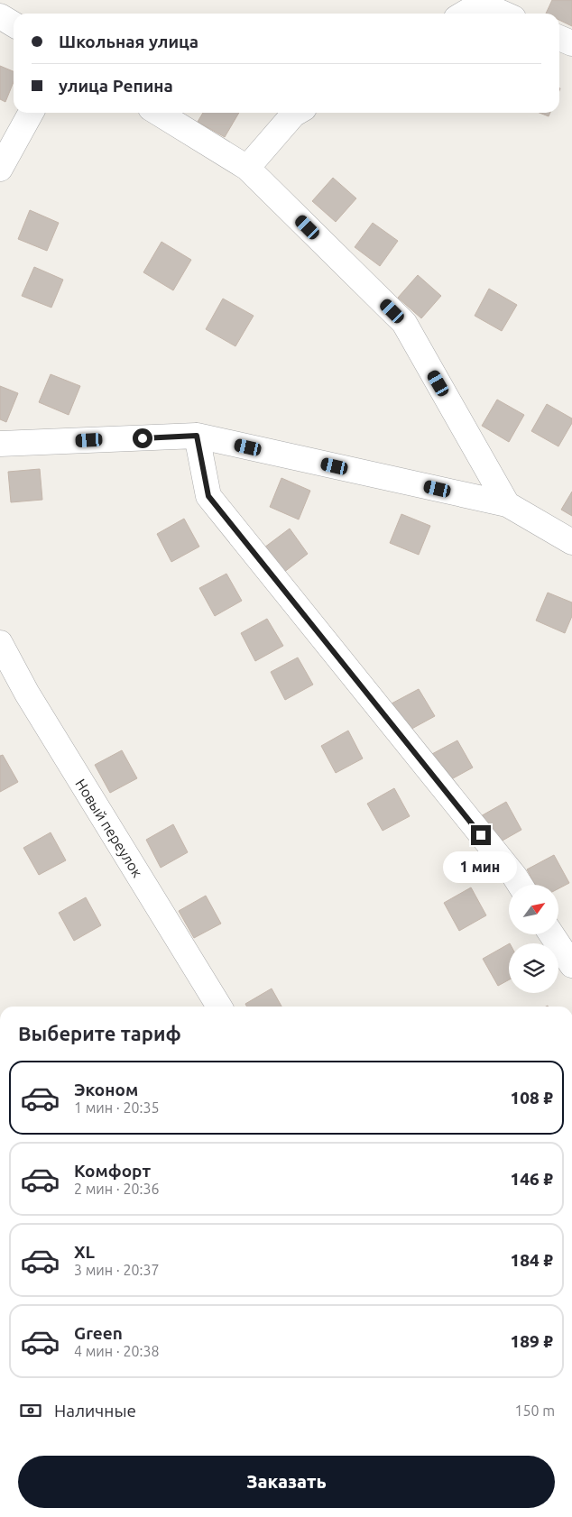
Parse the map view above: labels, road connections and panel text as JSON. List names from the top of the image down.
{
  "streets": {
    "street": ["Новый переулок"]
  },
  "north": "top right",
  "page": {
    "banner": ["Школьная улица", "улица Репина"],
    "bubble": "1 мин",
    "heading": "Выберите тариф",
    "list": [
      {
        "name": "Эконом",
        "note": "1 мин · 20:35",
        "value": "108 ₽"
      },
      {
        "name": "Комфорт",
        "note": "2 мин · 20:36",
        "value": "146 ₽"
      },
      {
        "name": "XL",
        "note": "3 мин · 20:37",
        "value": "184 ₽"
      },
      {
        "name": "Green",
        "note": "4 мин · 20:38",
        "value": "189 ₽"
      }
    ],
    "pay": ["Наличные", "150 m"],
    "buttons": "Заказать"
  }
}
